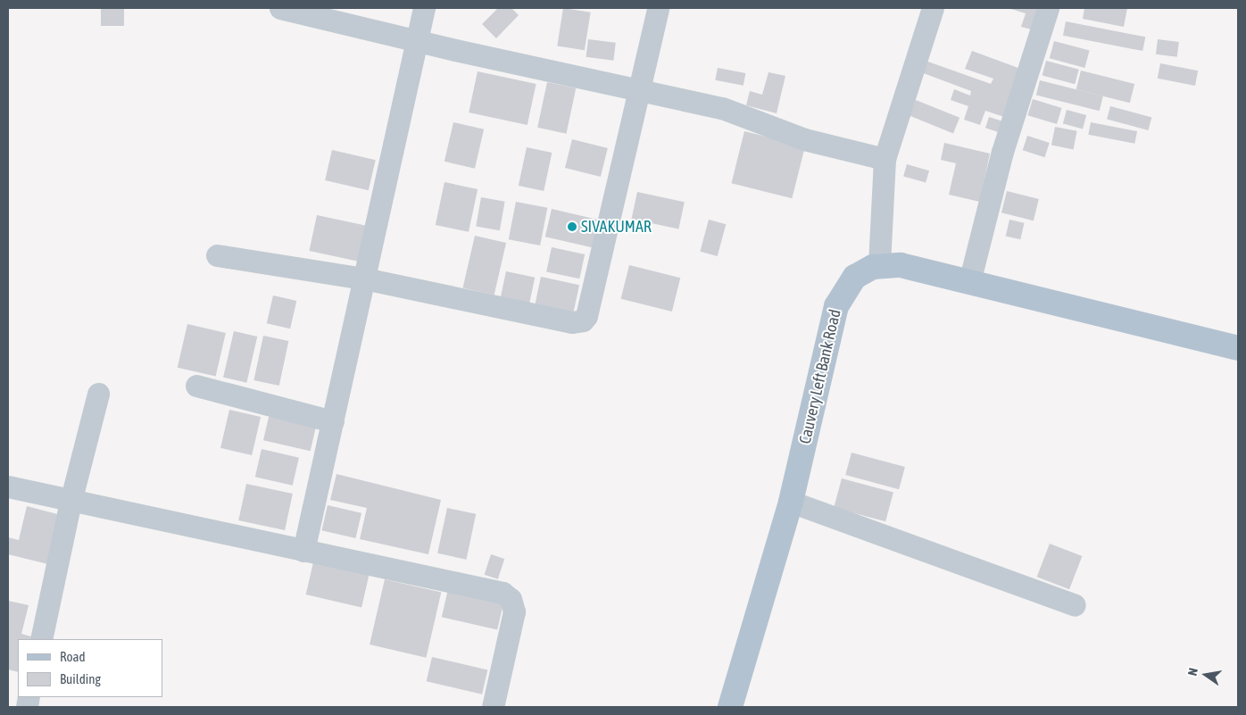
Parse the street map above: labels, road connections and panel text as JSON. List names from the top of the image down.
{
  "streets": {
    "main road": ["Cauvery Left Bank Road"]
  },
  "places": ["SIVAKUMAR"],
  "legend": ["Road", "Building"],
  "north": "left"
}
